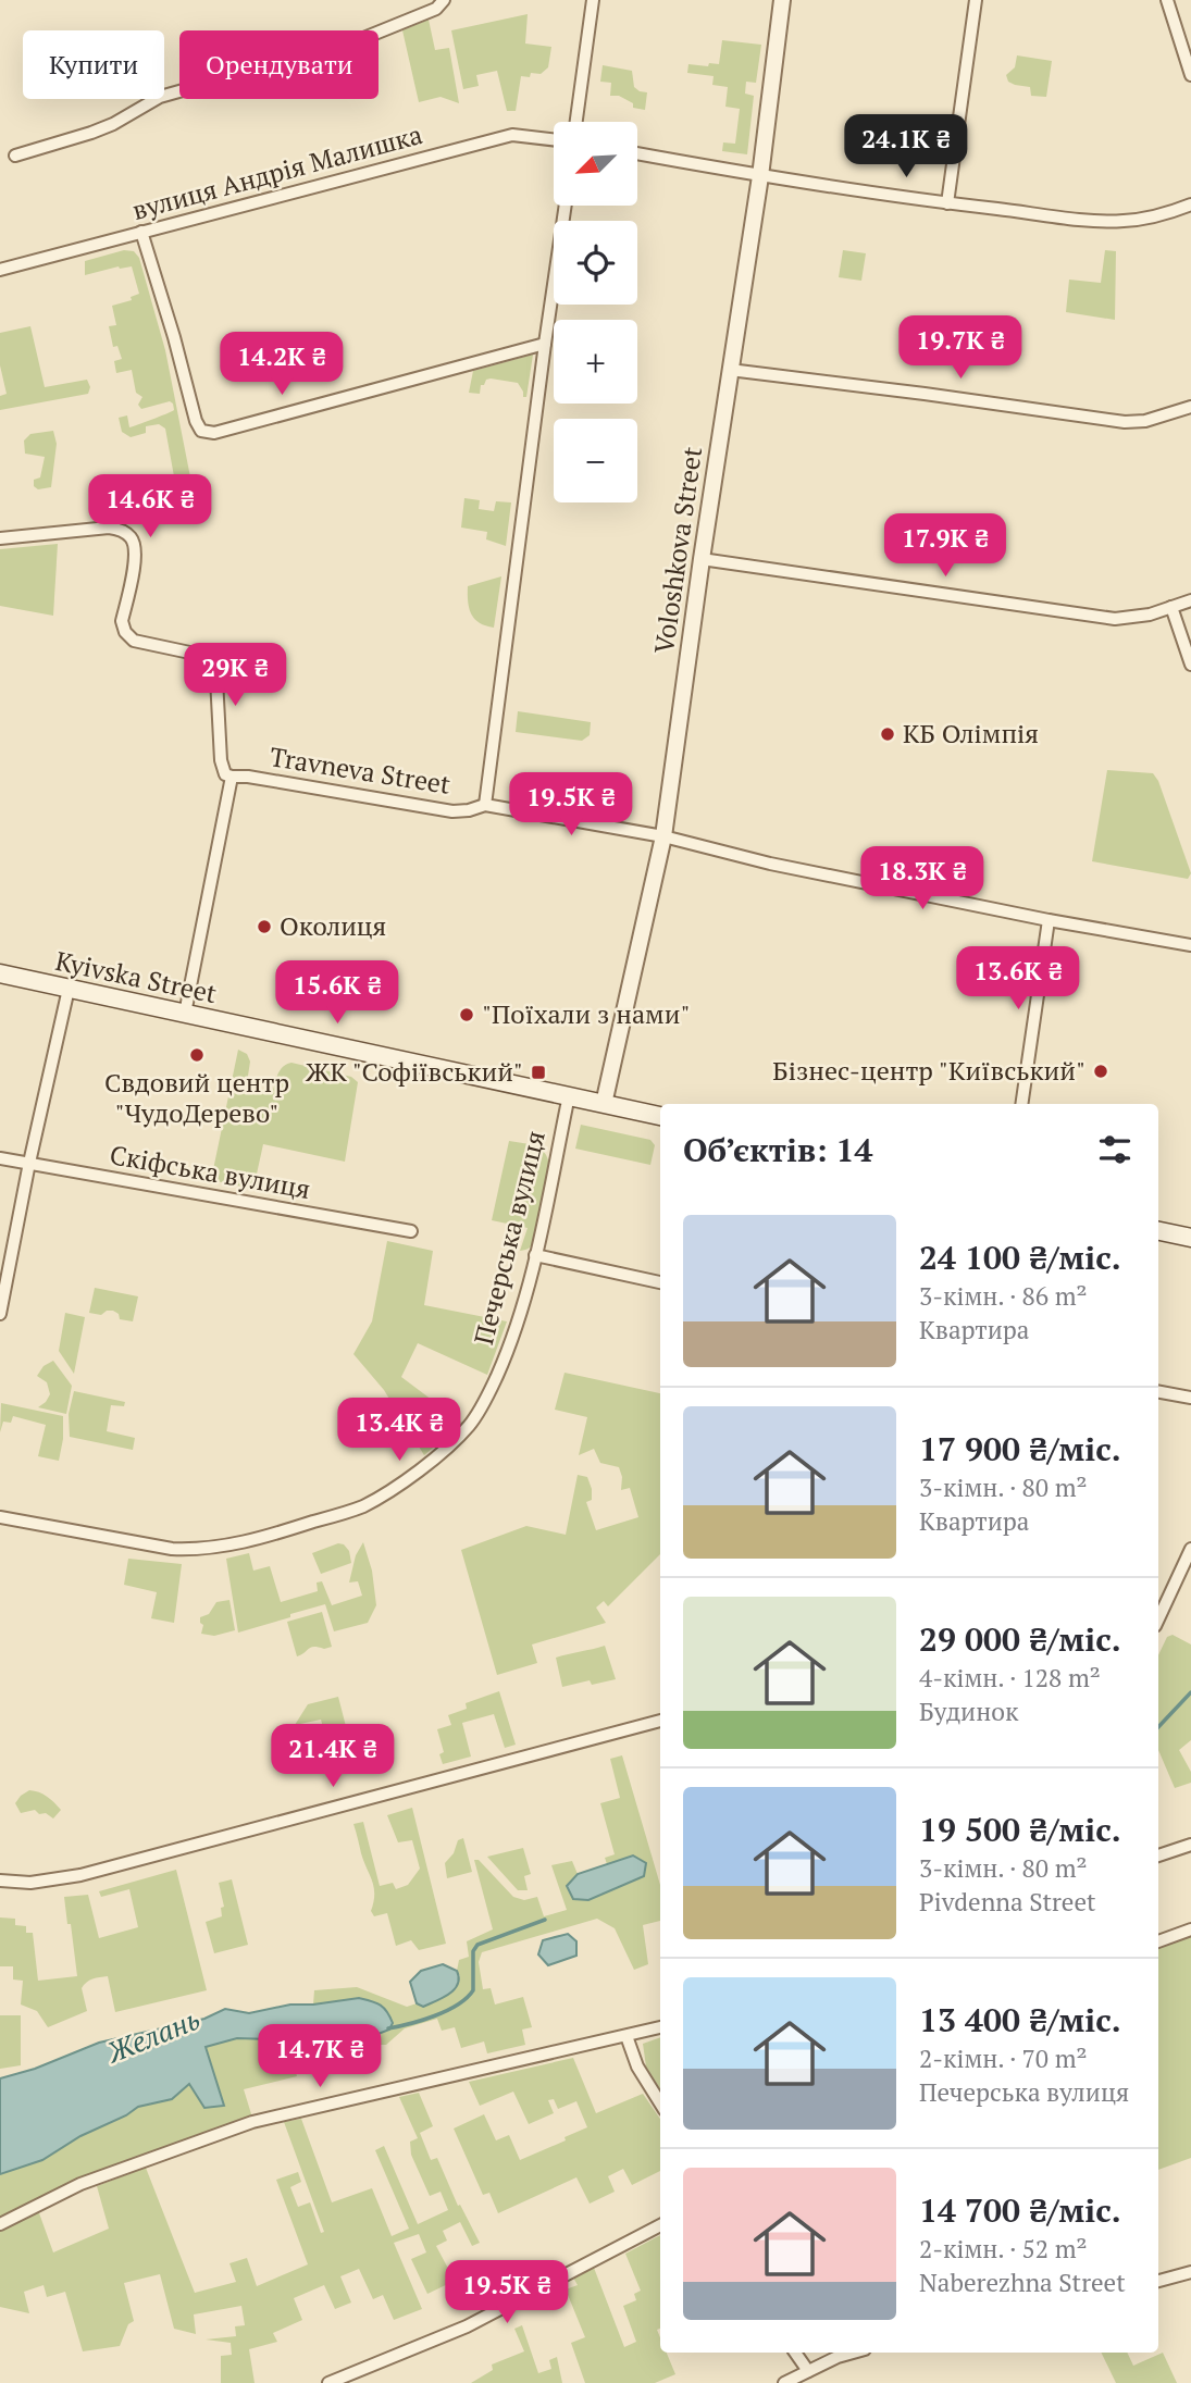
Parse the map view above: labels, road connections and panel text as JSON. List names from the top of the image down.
{
  "streets": {
    "main road": ["Kyivska Street"],
    "street": [
      "вулиця Андрія Малишка",
      "Voloshkova Street",
      "Travneva Street",
      "Скіфська вулиця",
      "Печерська вулиця"
    ]
  },
  "crossings": [
    ["Voloshkova Street", "Kyivska Street"],
    ["Travneva Street", "Kyivska Street"],
    ["Kyivska Street", "Печерська вулиця"]
  ],
  "water": ["Желань"],
  "places": {
    "other": [
      "КБ Олімпія",
      "Околиця",
      "\"Поїхали з нами\"",
      "Свдовий центр \"ЧудоДерево\"",
      "Бізнес-центр \"Київський\""
    ],
    "transit": ["ЖК \"Софіївський\""]
  },
  "north": "bottom left",
  "page": {
    "chip": ["Купити", "Орендувати"],
    "price": [
      "24.1K ₴",
      "19.7K ₴",
      "14.2K ₴",
      "14.6K ₴",
      "17.9K ₴",
      "29K ₴",
      "19.5K ₴",
      "18.3K ₴",
      "13.6K ₴",
      "15.6K ₴",
      "13.4K ₴",
      "21.4K ₴",
      "14.7K ₴",
      "19.5K ₴"
    ],
    "map_buttons": ["+", "−"],
    "heading": "Об’єктів: 14",
    "list": [
      {
        "name": "24 100 ₴/міс.",
        "note": "3-кімн. · 86 m² · Квартира"
      },
      {
        "name": "17 900 ₴/міс.",
        "note": "3-кімн. · 80 m² · Квартира"
      },
      {
        "name": "29 000 ₴/міс.",
        "note": "4-кімн. · 128 m² · Будинок"
      },
      {
        "name": "19 500 ₴/міс.",
        "note": "3-кімн. · 80 m² · Pivdenna Street"
      },
      {
        "name": "13 400 ₴/міс.",
        "note": "2-кімн. · 70 m² · Печерська вулиця"
      },
      {
        "name": "14 700 ₴/міс.",
        "note": "2-кімн. · 52 m² · Naberezhna Street"
      }
    ]
  }
}
